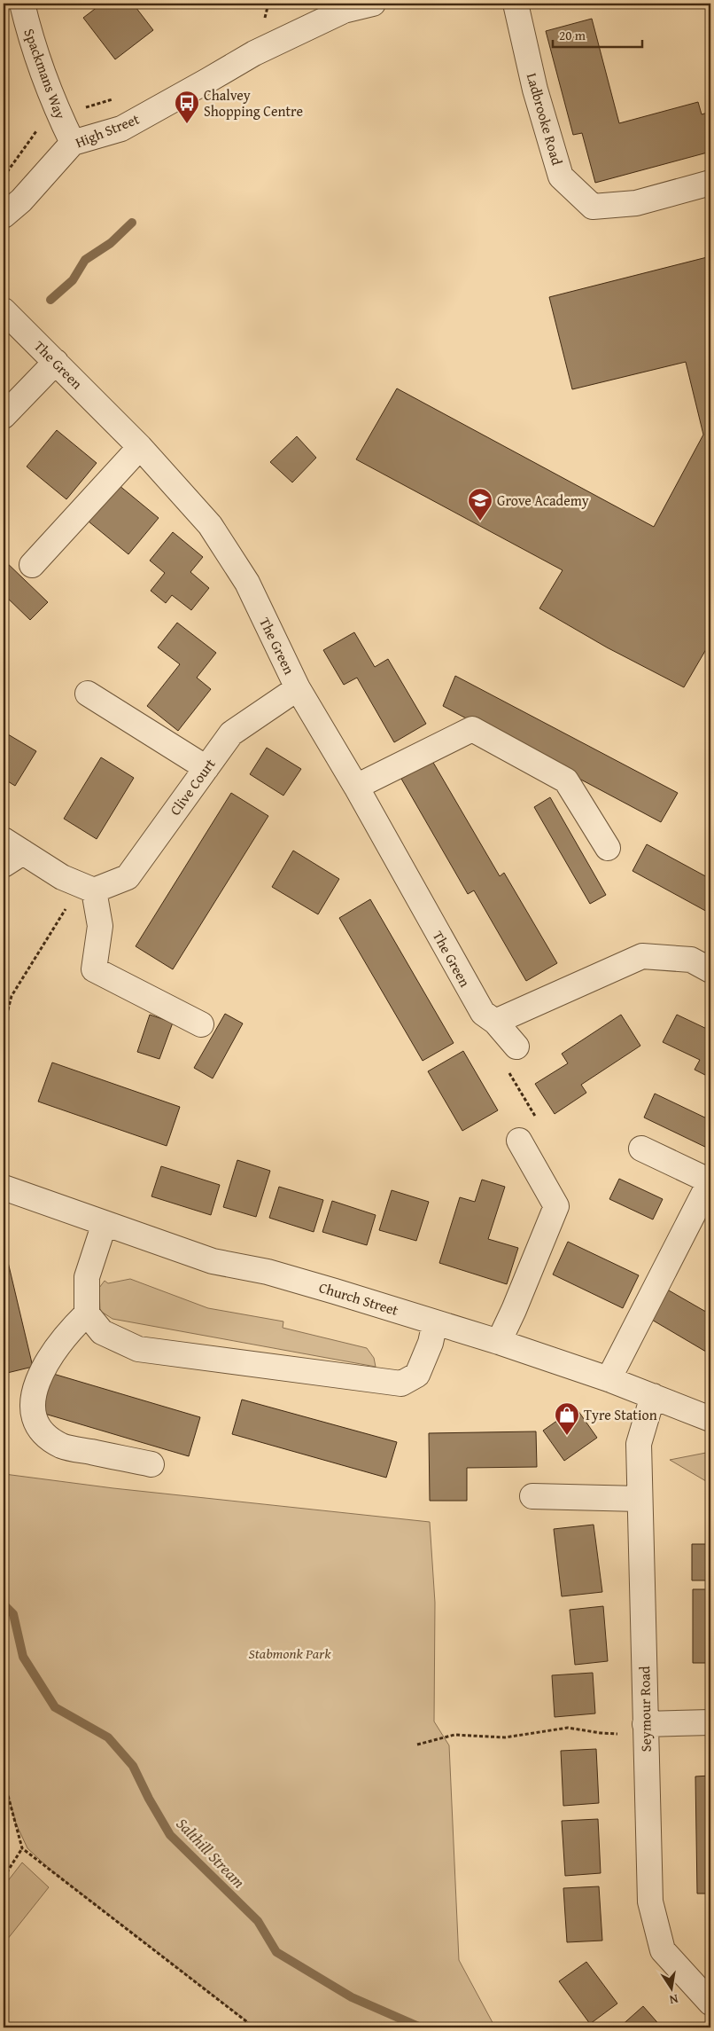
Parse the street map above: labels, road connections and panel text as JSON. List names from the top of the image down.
{
  "streets": {
    "street": [
      "Spackmans Way",
      "Ladbrooke Road",
      "High Street",
      "The Green",
      "Clive Court",
      "Church Street",
      "Seymour Road"
    ]
  },
  "crossings": [
    ["Spackmans Way", "High Street"],
    ["The Green", "Clive Court"],
    ["Church Street", "Seymour Road"]
  ],
  "water": ["Salthill Stream"],
  "parks": ["Stabmonk Park"],
  "places": {
    "bus stop": ["Chalvey Shopping Centre"],
    "school or university": ["Grove Academy"],
    "shop": ["Tyre Station"]
  },
  "scale_bar": "20 m",
  "north": "bottom"
}
